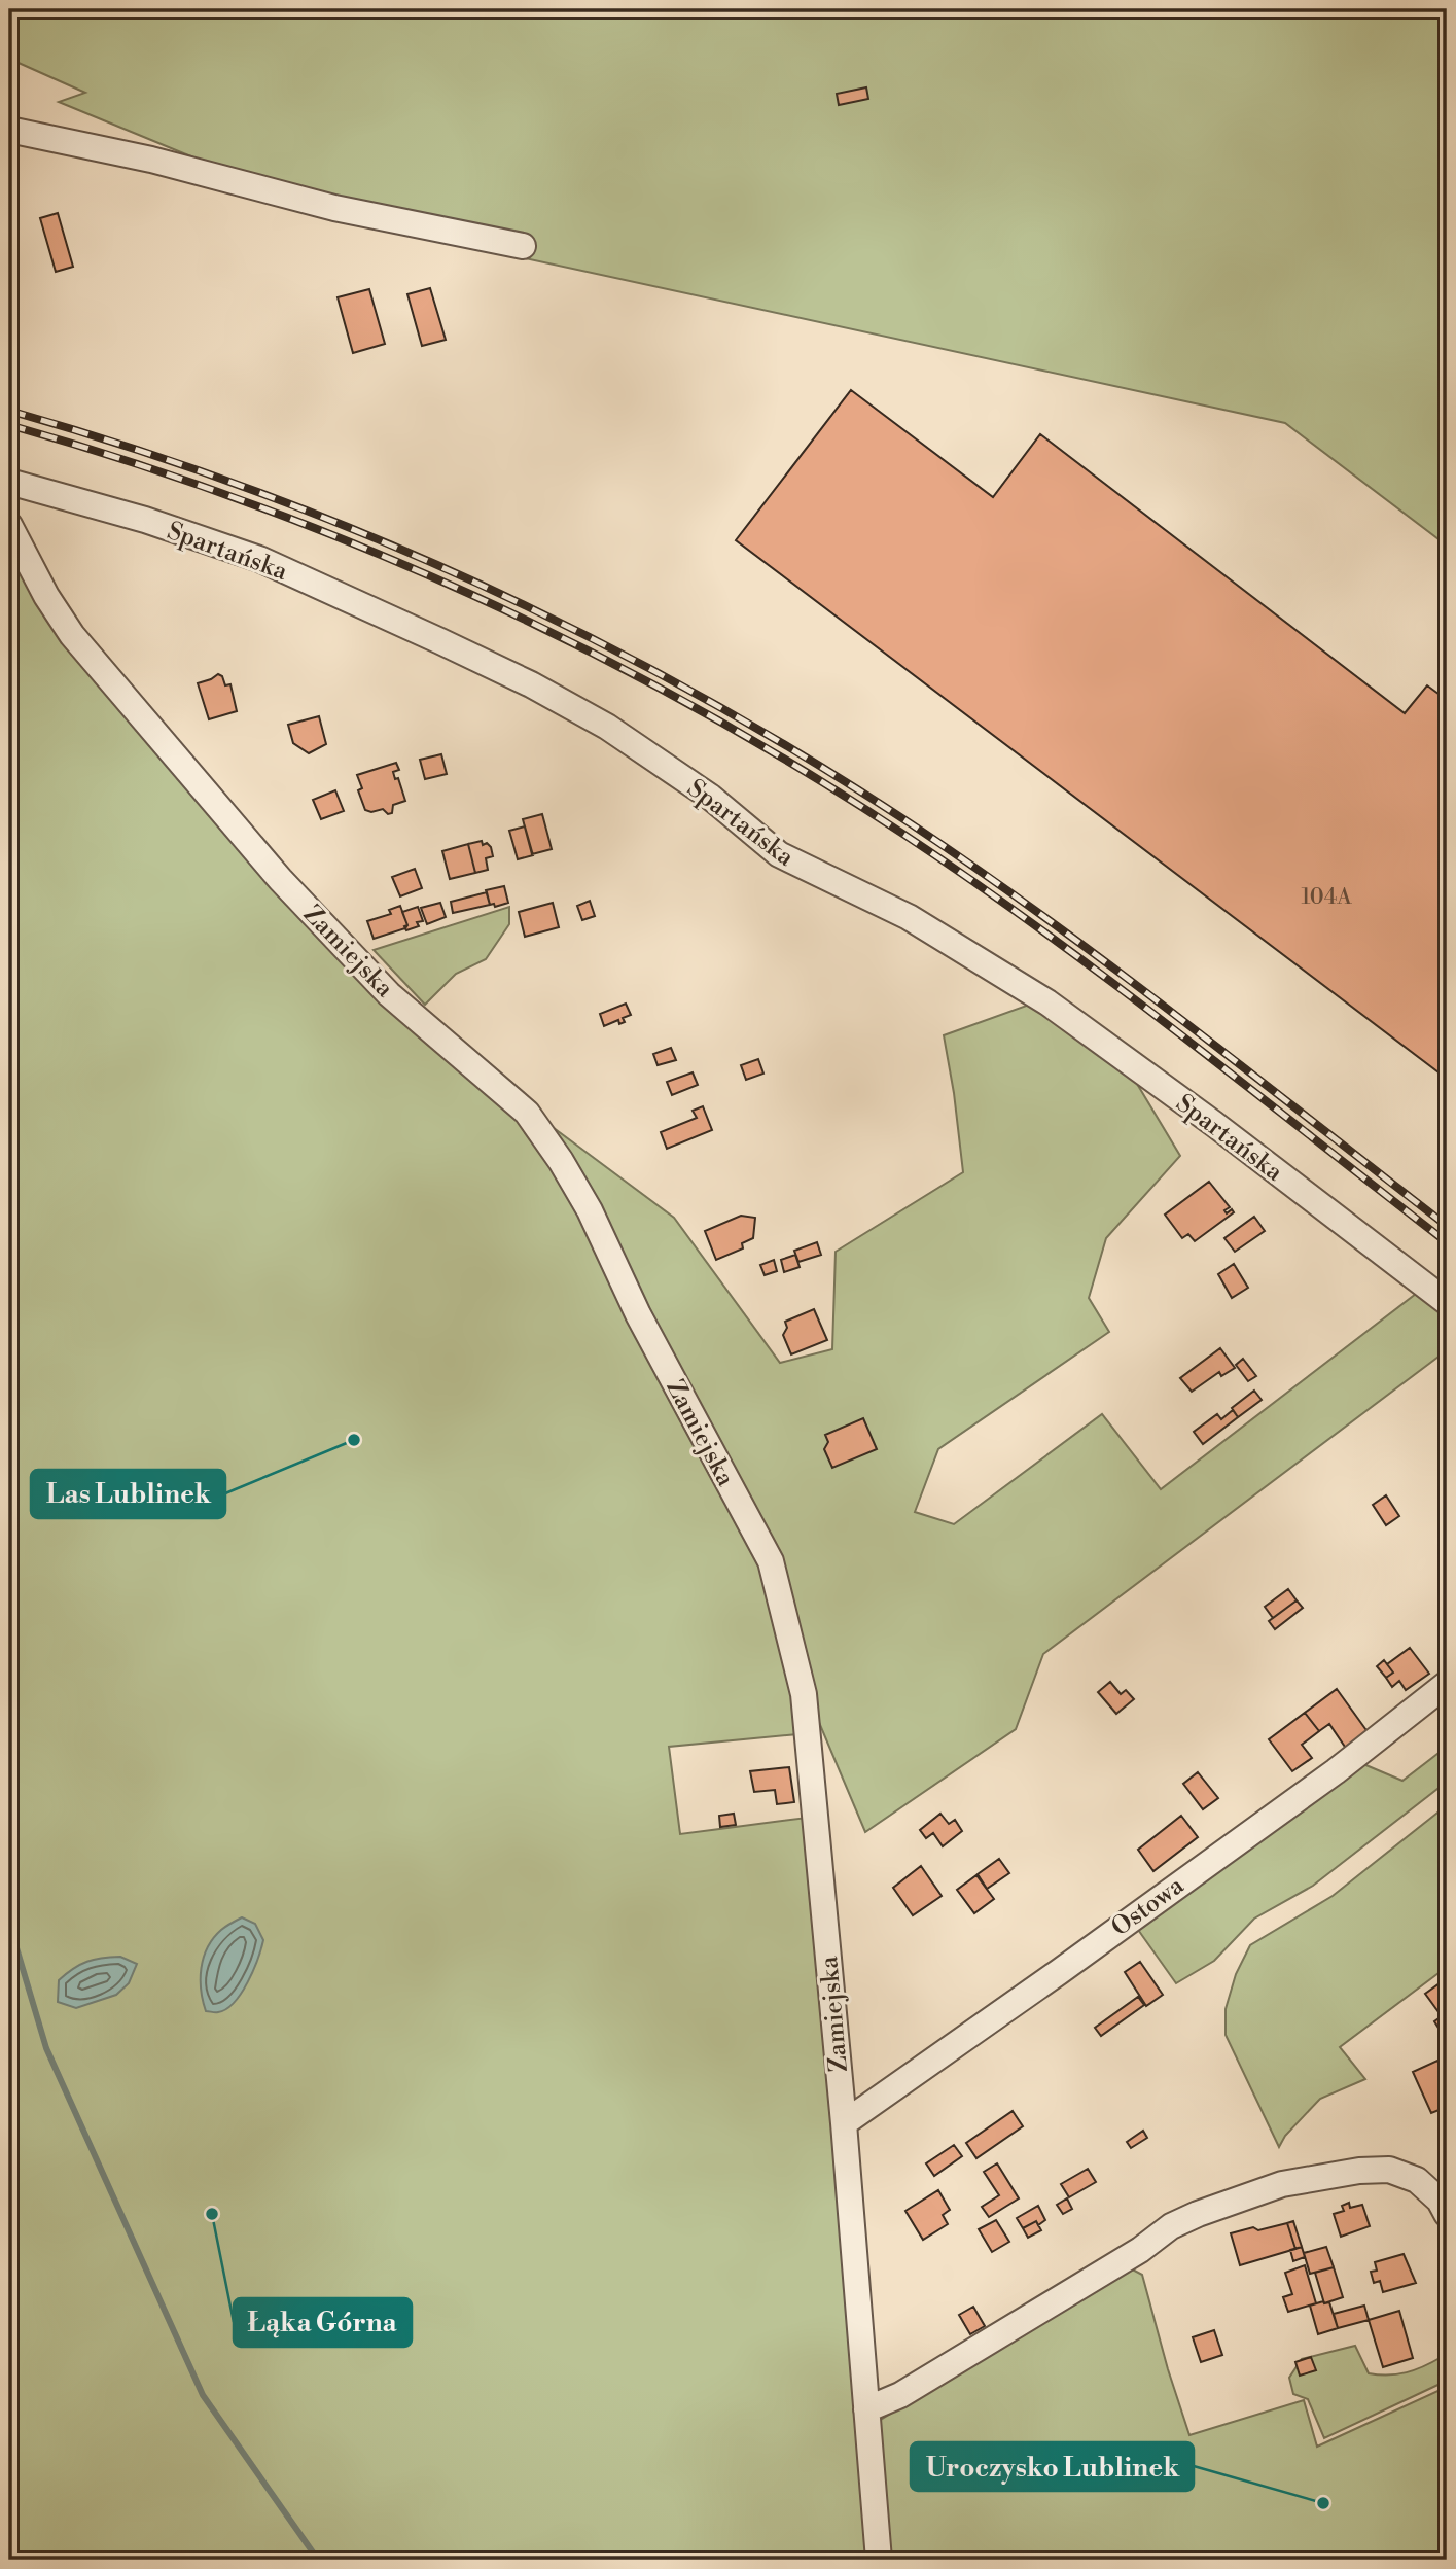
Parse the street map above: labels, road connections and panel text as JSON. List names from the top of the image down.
{
  "streets": {
    "street": ["Spartańska", "Zamiejska", "Ostowa"]
  },
  "crossings": [
    ["Zamiejska", "Ostowa"]
  ],
  "places": ["Las Lublinek", "Łąka Górna", "Uroczysko Lublinek"],
  "house_numbers": ["104A"]
}
